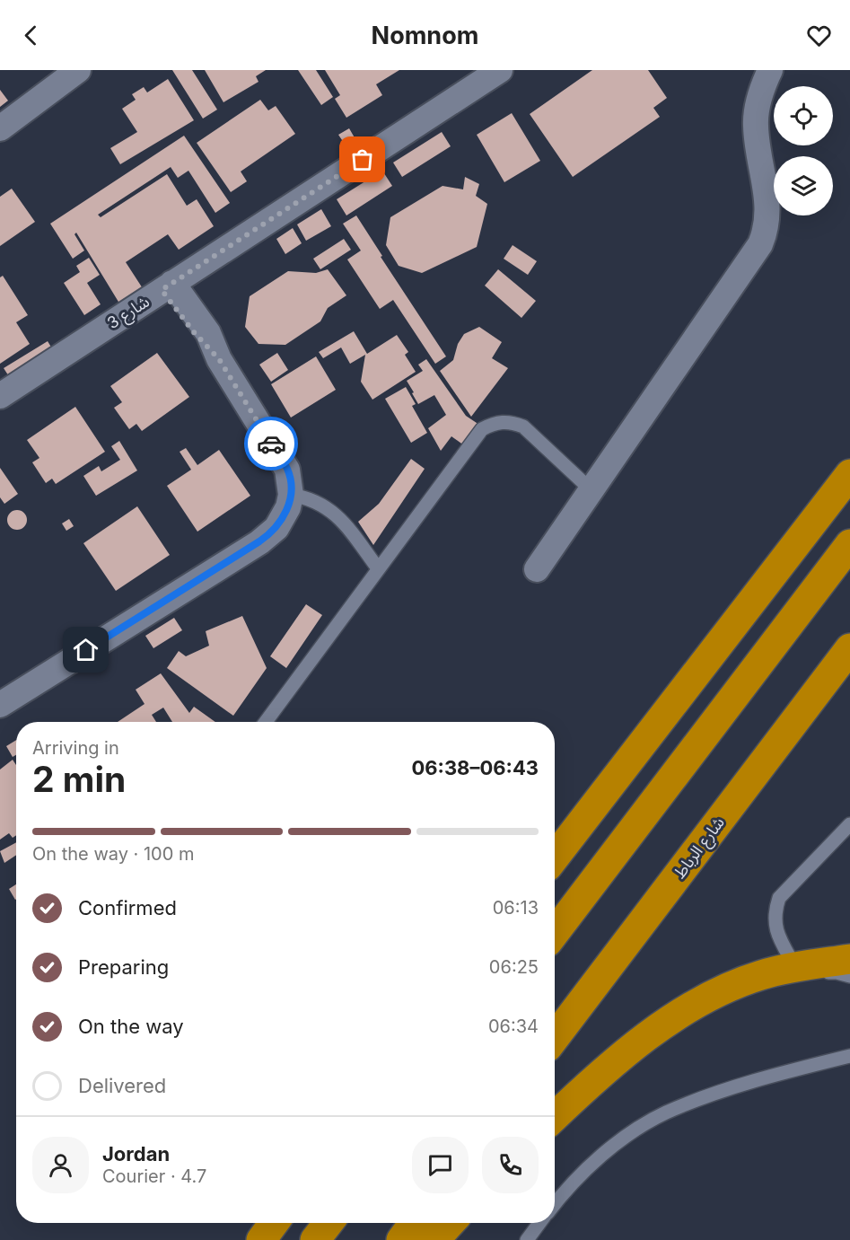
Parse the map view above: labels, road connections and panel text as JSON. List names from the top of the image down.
{
  "streets": {
    "highway": ["شارع الرباط"],
    "street": ["شارع 3"]
  },
  "page": {
    "header": "Nomnom",
    "heading": ["2 min", "Arriving in", "06:38–06:43"],
    "panel": ["Jordan", "Courier · 4.7"],
    "bar": "On the way · 100 m",
    "list": [
      ["Confirmed", "06:13"],
      ["Preparing", "06:25"],
      ["On the way", "06:34"],
      "Delivered"
    ]
  }
}
